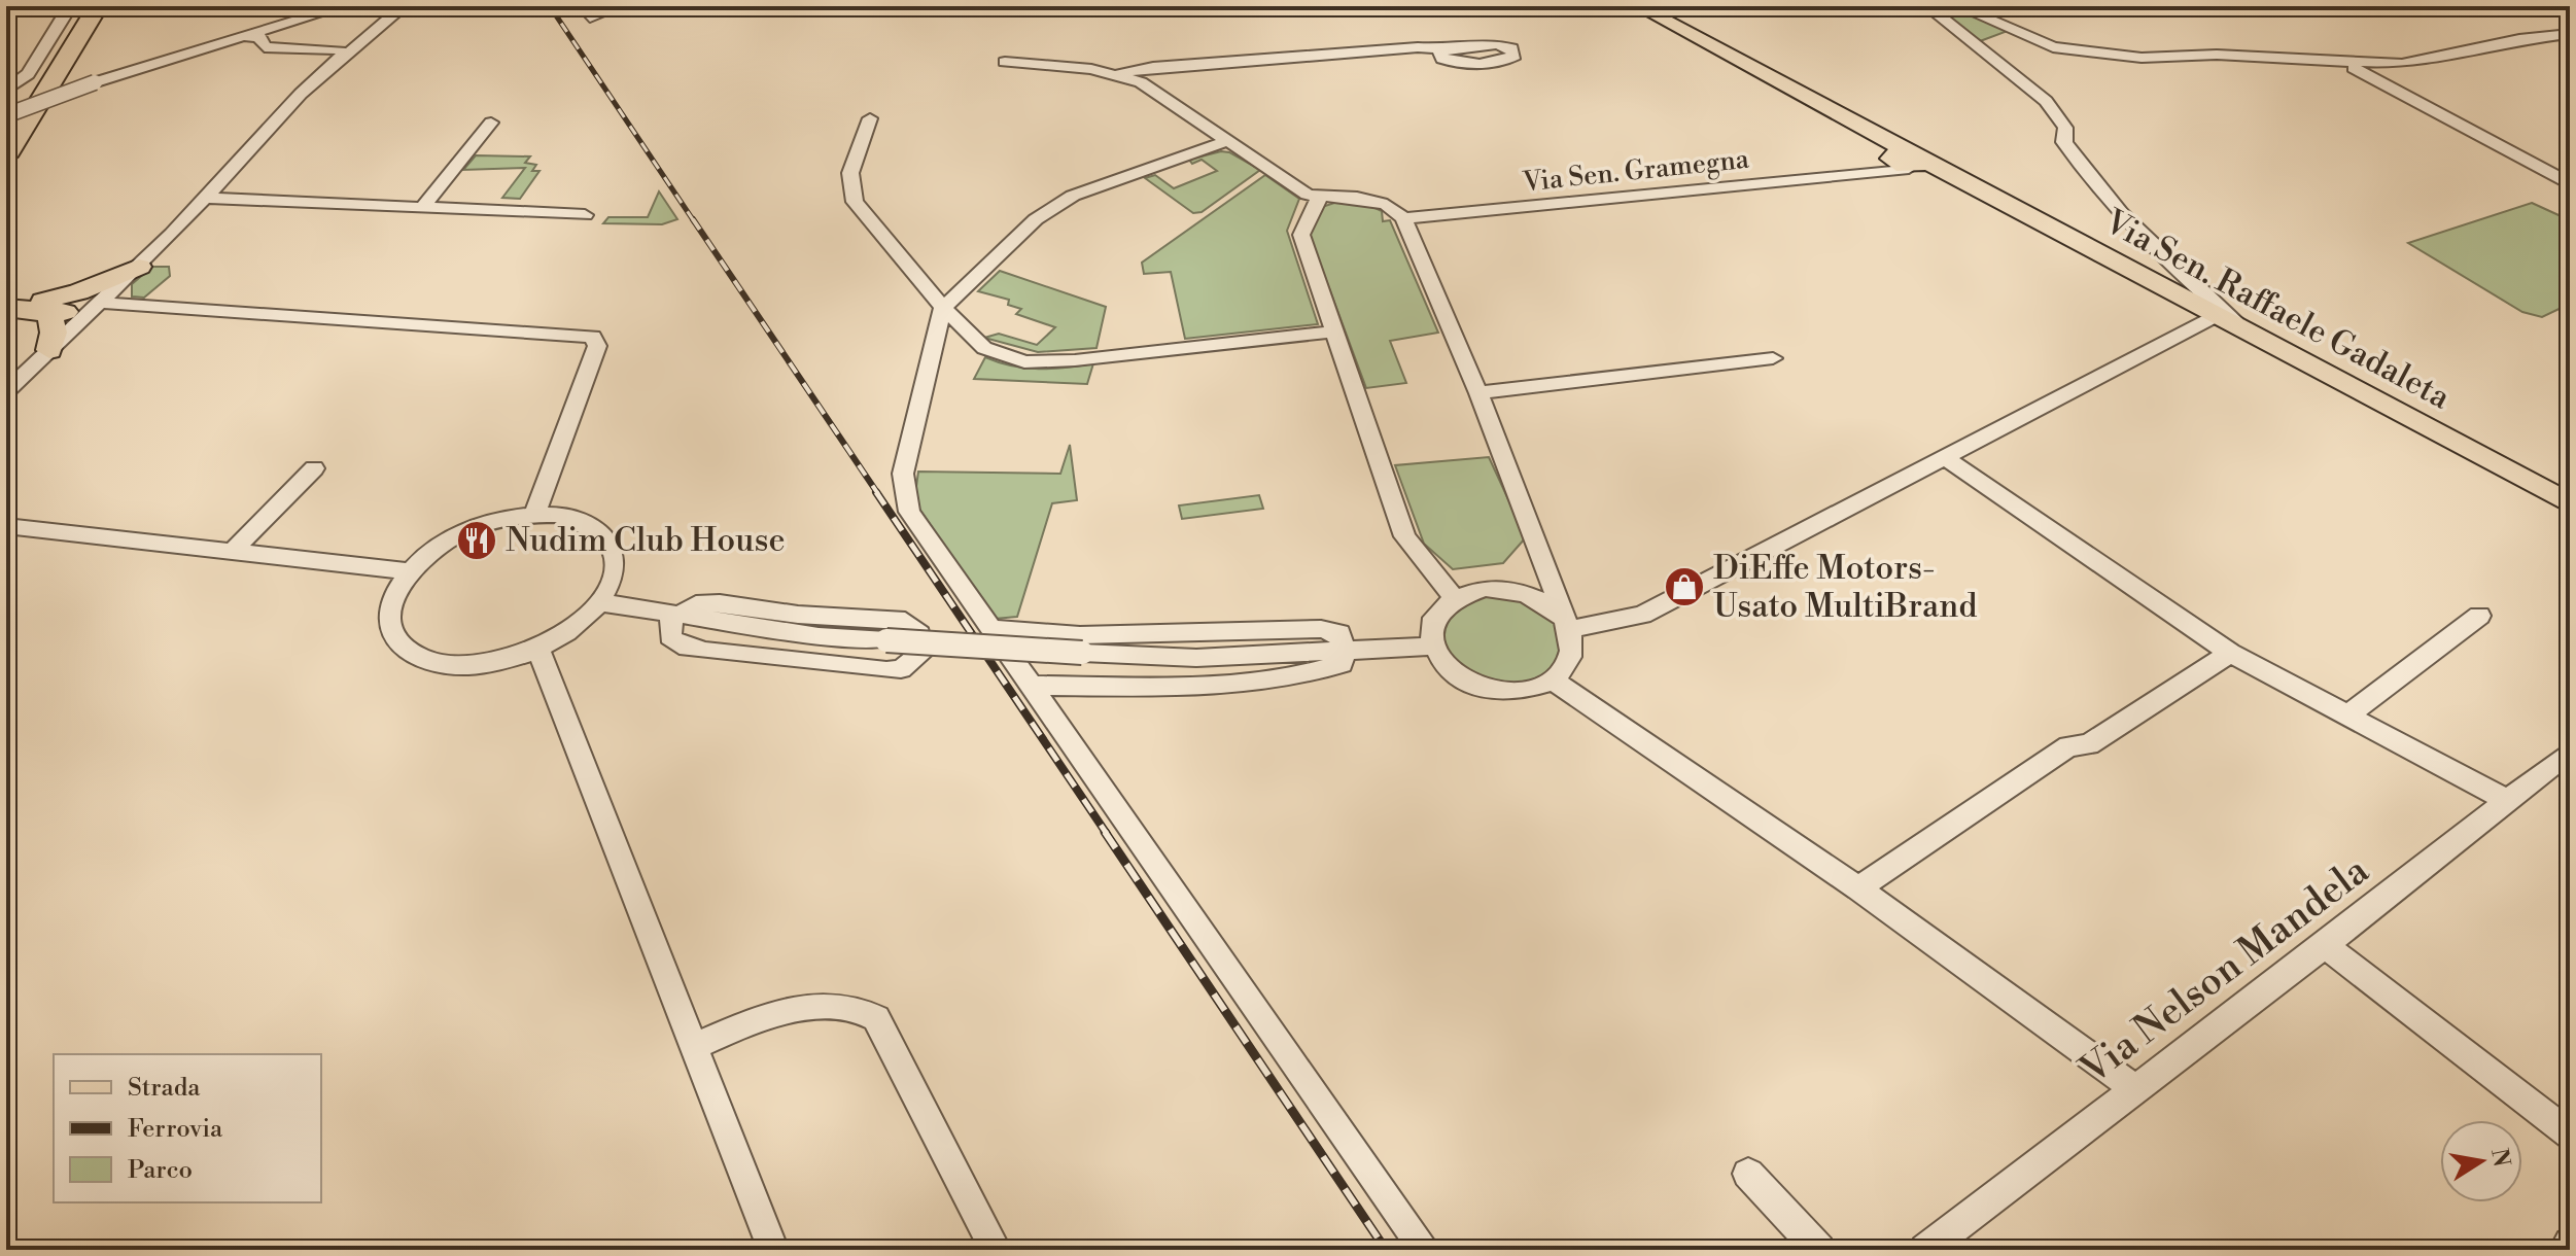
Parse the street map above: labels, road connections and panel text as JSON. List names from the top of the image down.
{
  "streets": {
    "main road": ["Via Sen. Raffaele Gadaleta"],
    "street": ["Via Sen. Gramegna", "Via Nelson Mandela"]
  },
  "crossings": [
    ["Via Sen. Gramegna", "Via Sen. Raffaele Gadaleta"]
  ],
  "places": {
    "restaurant": ["Nudim Club House"],
    "shop": ["DiEffe Motors- Usato MultiBrand"]
  },
  "legend": ["Strada", "Ferrovia", "Parco"],
  "north": "right"
}
